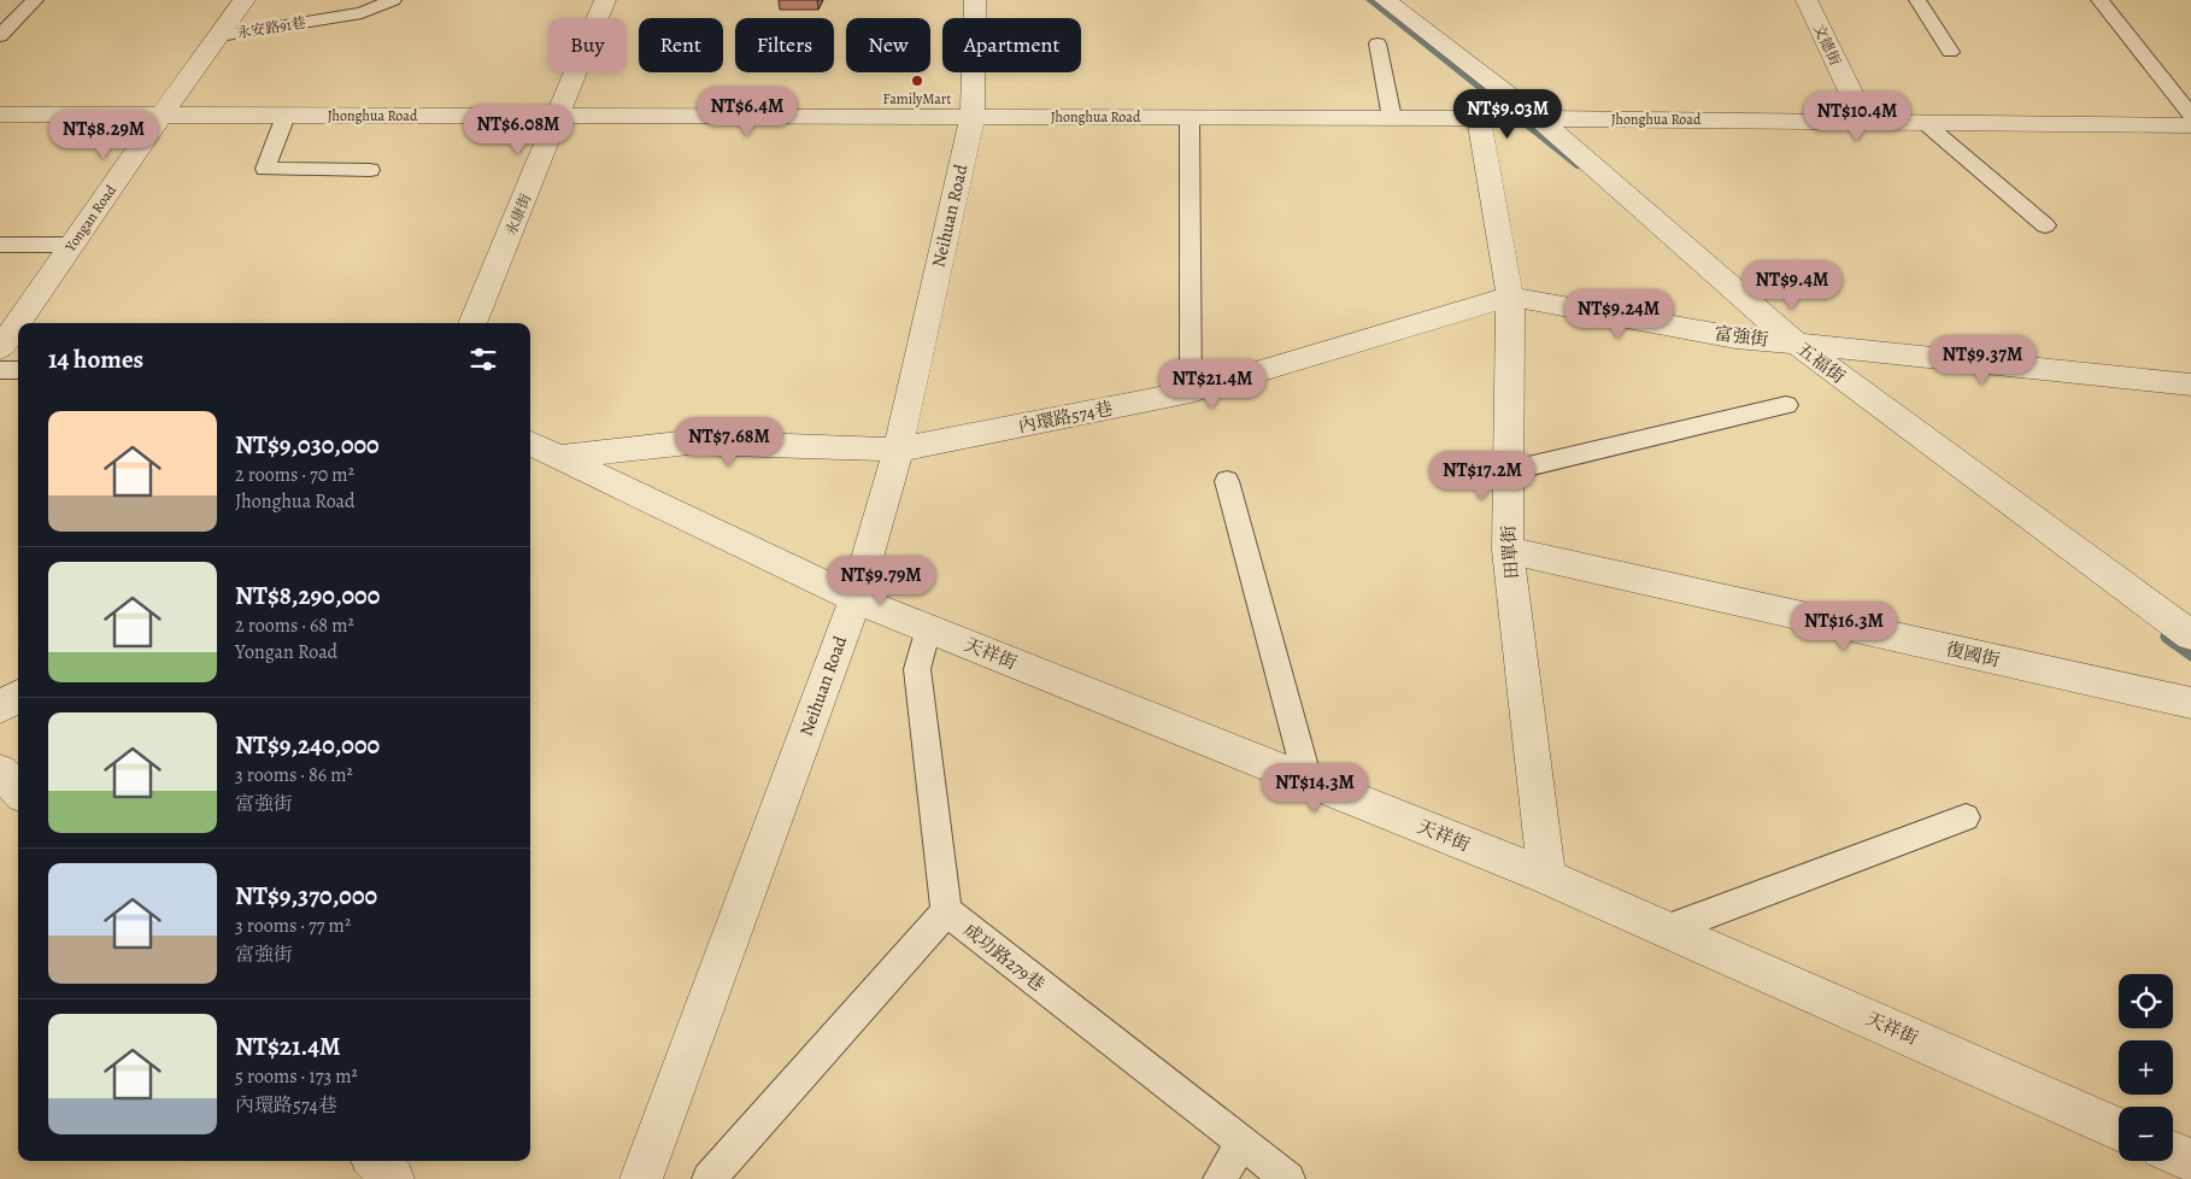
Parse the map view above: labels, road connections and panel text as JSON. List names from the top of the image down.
{
  "streets": {
    "street": [
      "文德街",
      "Jhonghua Road",
      "永康街",
      "Neihuan Road",
      "Yongan Road",
      "富強街",
      "五福街",
      "內環路574巷",
      "田單街",
      "天祥街",
      "復國街"
    ],
    "lane": ["永安路91巷", "成功路279巷"]
  },
  "crossings": [
    ["永安路91巷", "Yongan Road"],
    ["文德街", "Jhonghua Road"],
    ["Jhonghua Road", "永康街"],
    ["Jhonghua Road", "Neihuan Road"],
    ["Jhonghua Road", "Yongan Road"],
    ["Jhonghua Road", "五福街"],
    ["Jhonghua Road", "田單街"],
    ["Neihuan Road", "內環路574巷"],
    ["Neihuan Road", "天祥街"],
    ["富強街", "五福街"],
    ["富強街", "內環路574巷"],
    ["富強街", "田單街"],
    ["內環路574巷", "田單街"],
    ["內環路574巷", "天祥街"],
    ["田單街", "天祥街"],
    ["田單街", "復國街"],
    ["天祥街", "成功路279巷"]
  ],
  "places": ["FamilyMart"],
  "page": {
    "chip": [
      "Buy",
      "Rent",
      "Filters",
      "New",
      "Apartment"
    ],
    "price": [
      "NT$6.4M",
      "NT$9.03M",
      "NT$10.4M",
      "NT$6.08M",
      "NT$8.29M",
      "NT$9.4M",
      "NT$9.24M",
      "NT$9.37M",
      "NT$21.4M",
      "NT$7.68M",
      "NT$17.2M",
      "NT$9.79M",
      "NT$16.3M",
      "NT$14.3M"
    ],
    "heading": "14 homes",
    "list": [
      {
        "name": "NT$9,030,000",
        "note": "2 rooms · 70 m² · Jhonghua Road"
      },
      {
        "name": "NT$8,290,000",
        "note": "2 rooms · 68 m² · Yongan Road"
      },
      {
        "name": "NT$9,240,000",
        "note": "3 rooms · 86 m² · 富強街"
      },
      {
        "name": "NT$9,370,000",
        "note": "3 rooms · 77 m² · 富強街"
      },
      {
        "name": "NT$21.4M",
        "note": "5 rooms · 173 m² · 內環路574巷"
      }
    ],
    "map_buttons": ["+", "−"]
  }
}
